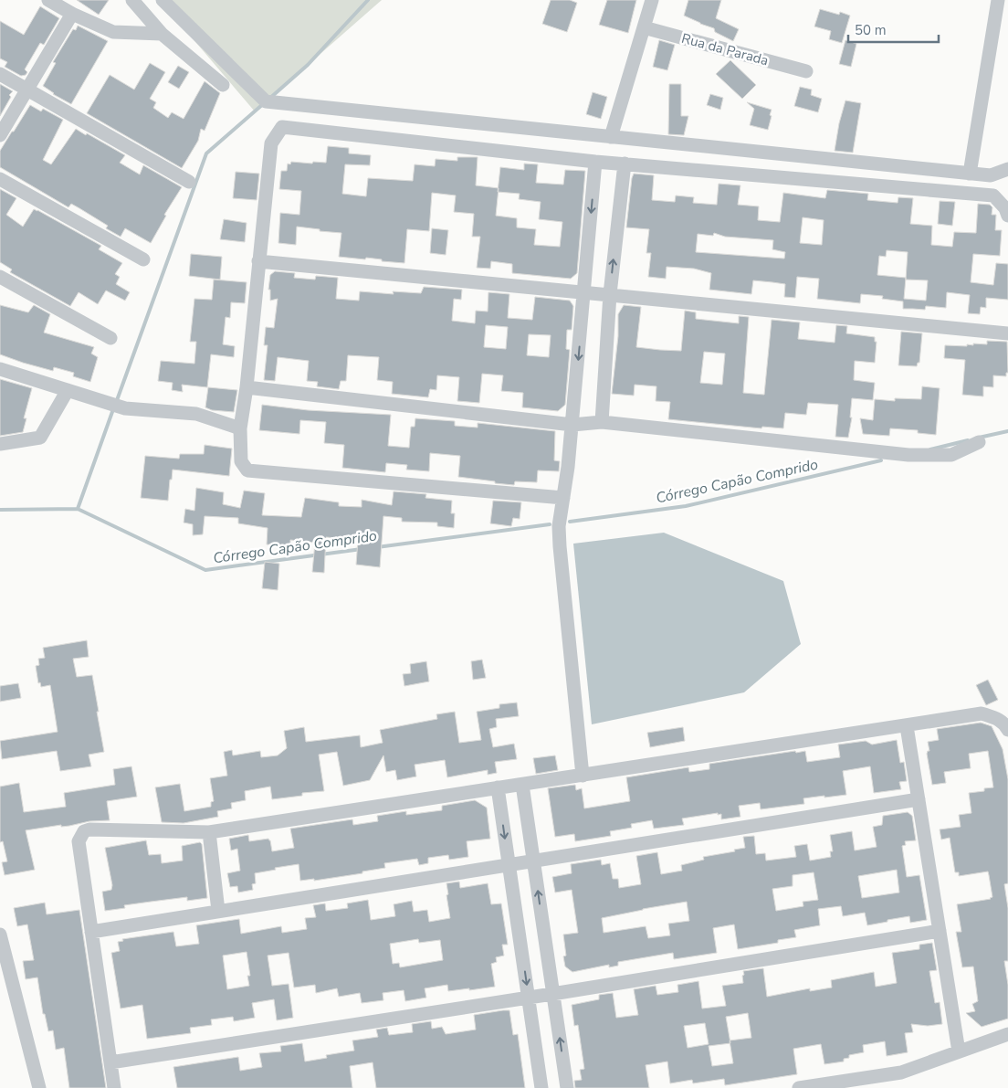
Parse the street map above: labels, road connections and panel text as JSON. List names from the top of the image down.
{
  "streets": {
    "street": ["Rua da Parada"]
  },
  "water": ["Córrego Capão Comprido"],
  "scale_bar": "50 m"
}
